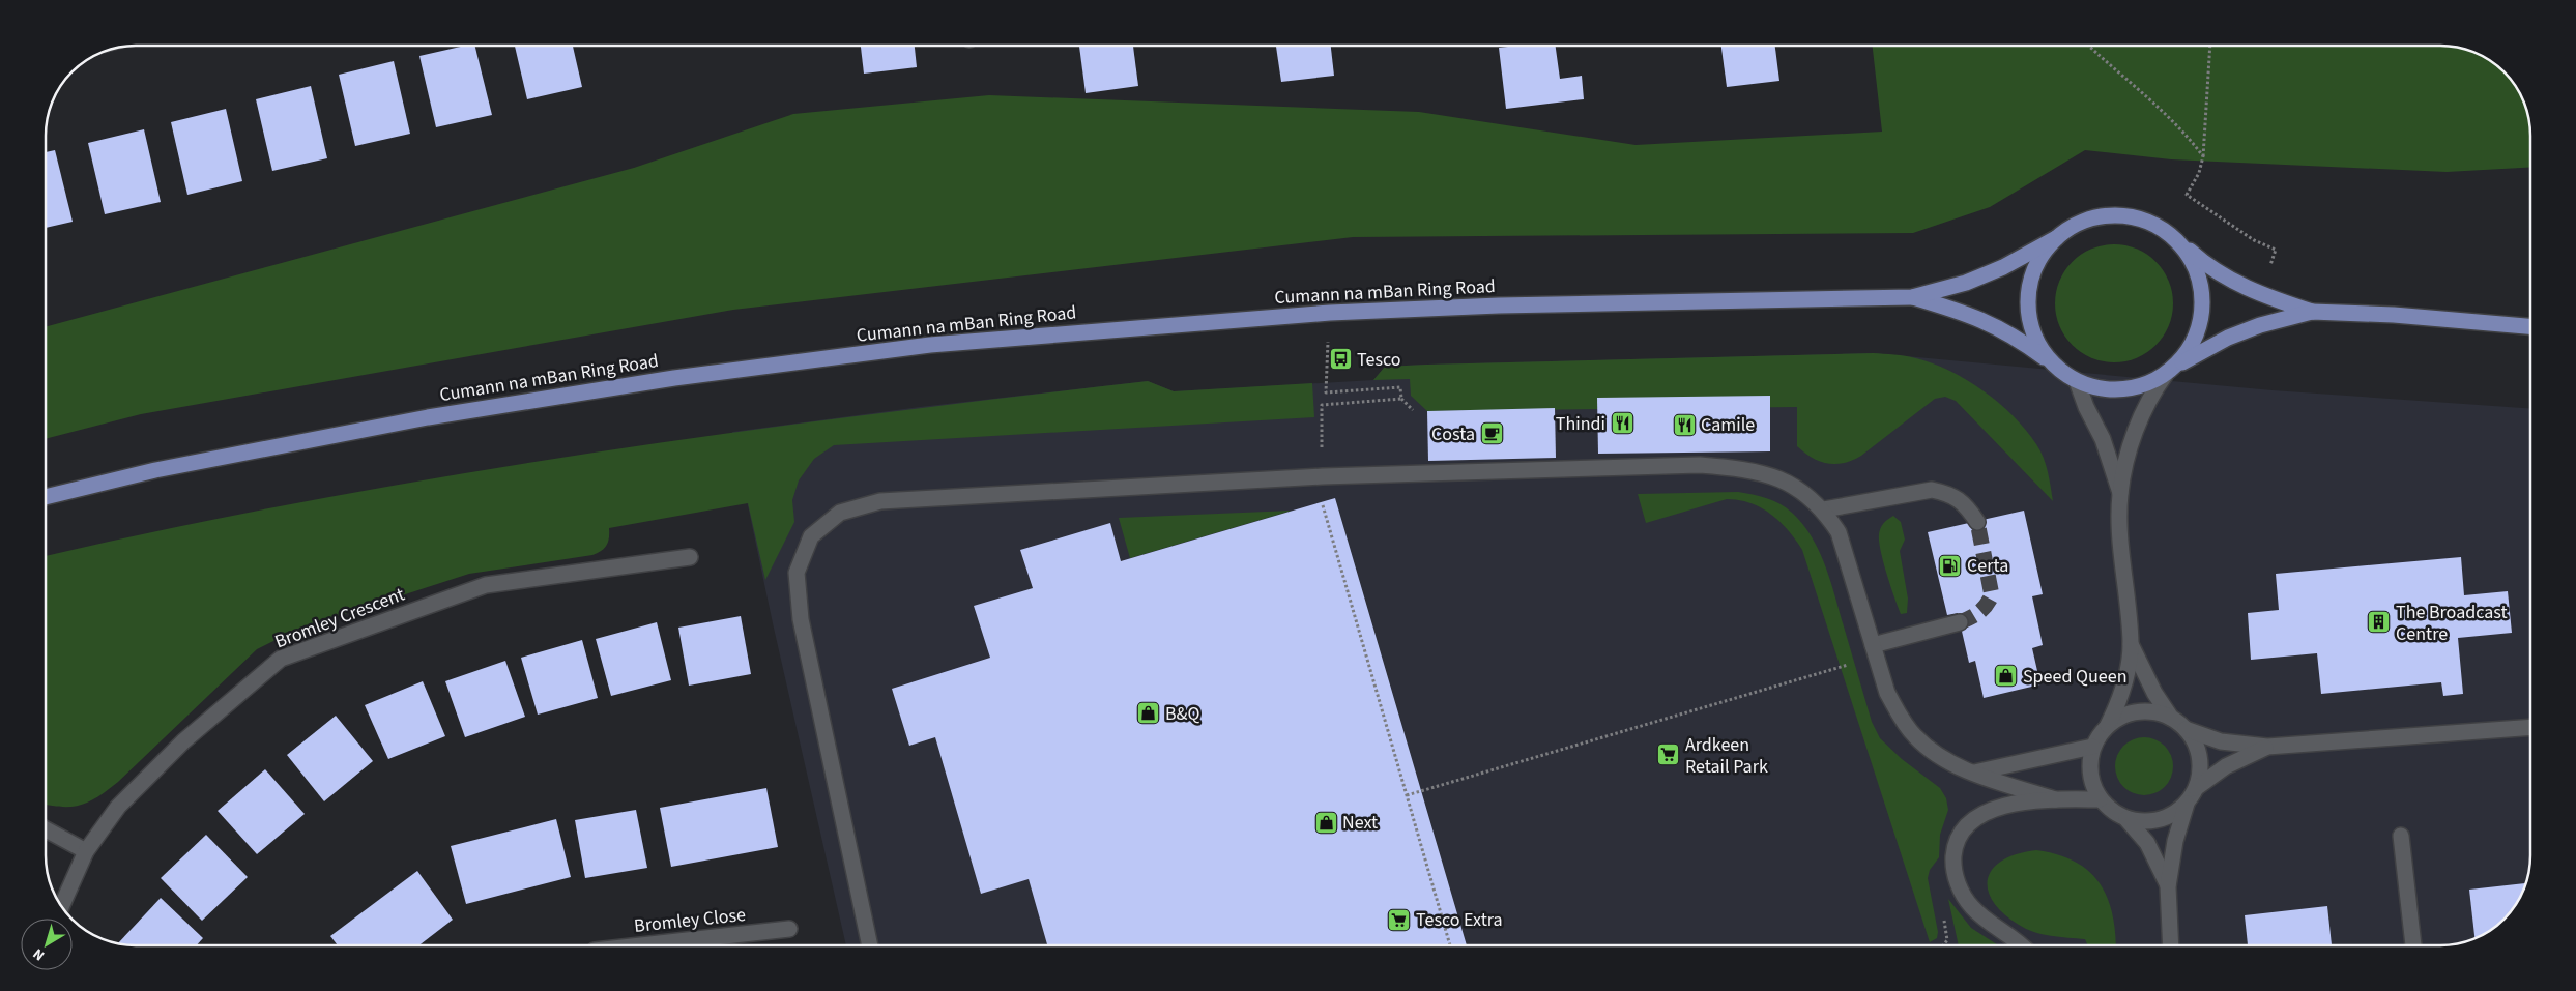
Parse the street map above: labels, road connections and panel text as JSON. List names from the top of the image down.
{
  "streets": {
    "main road": ["Cumann na mBan Ring Road"],
    "street": ["Bromley Crescent", "Bromley Close"]
  },
  "places": {
    "bus stop": ["Tesco"],
    "restaurant": ["Thindi", "Camile"],
    "cafe": ["Costa"],
    "fuel station": ["Certa"],
    "building": ["The Broadcast Centre"],
    "shop": ["Speed Queen", "B&Q", "Next"],
    "supermarket": ["Ardkeen Retail Park", "Tesco Extra"]
  },
  "north": "bottom left"
}
